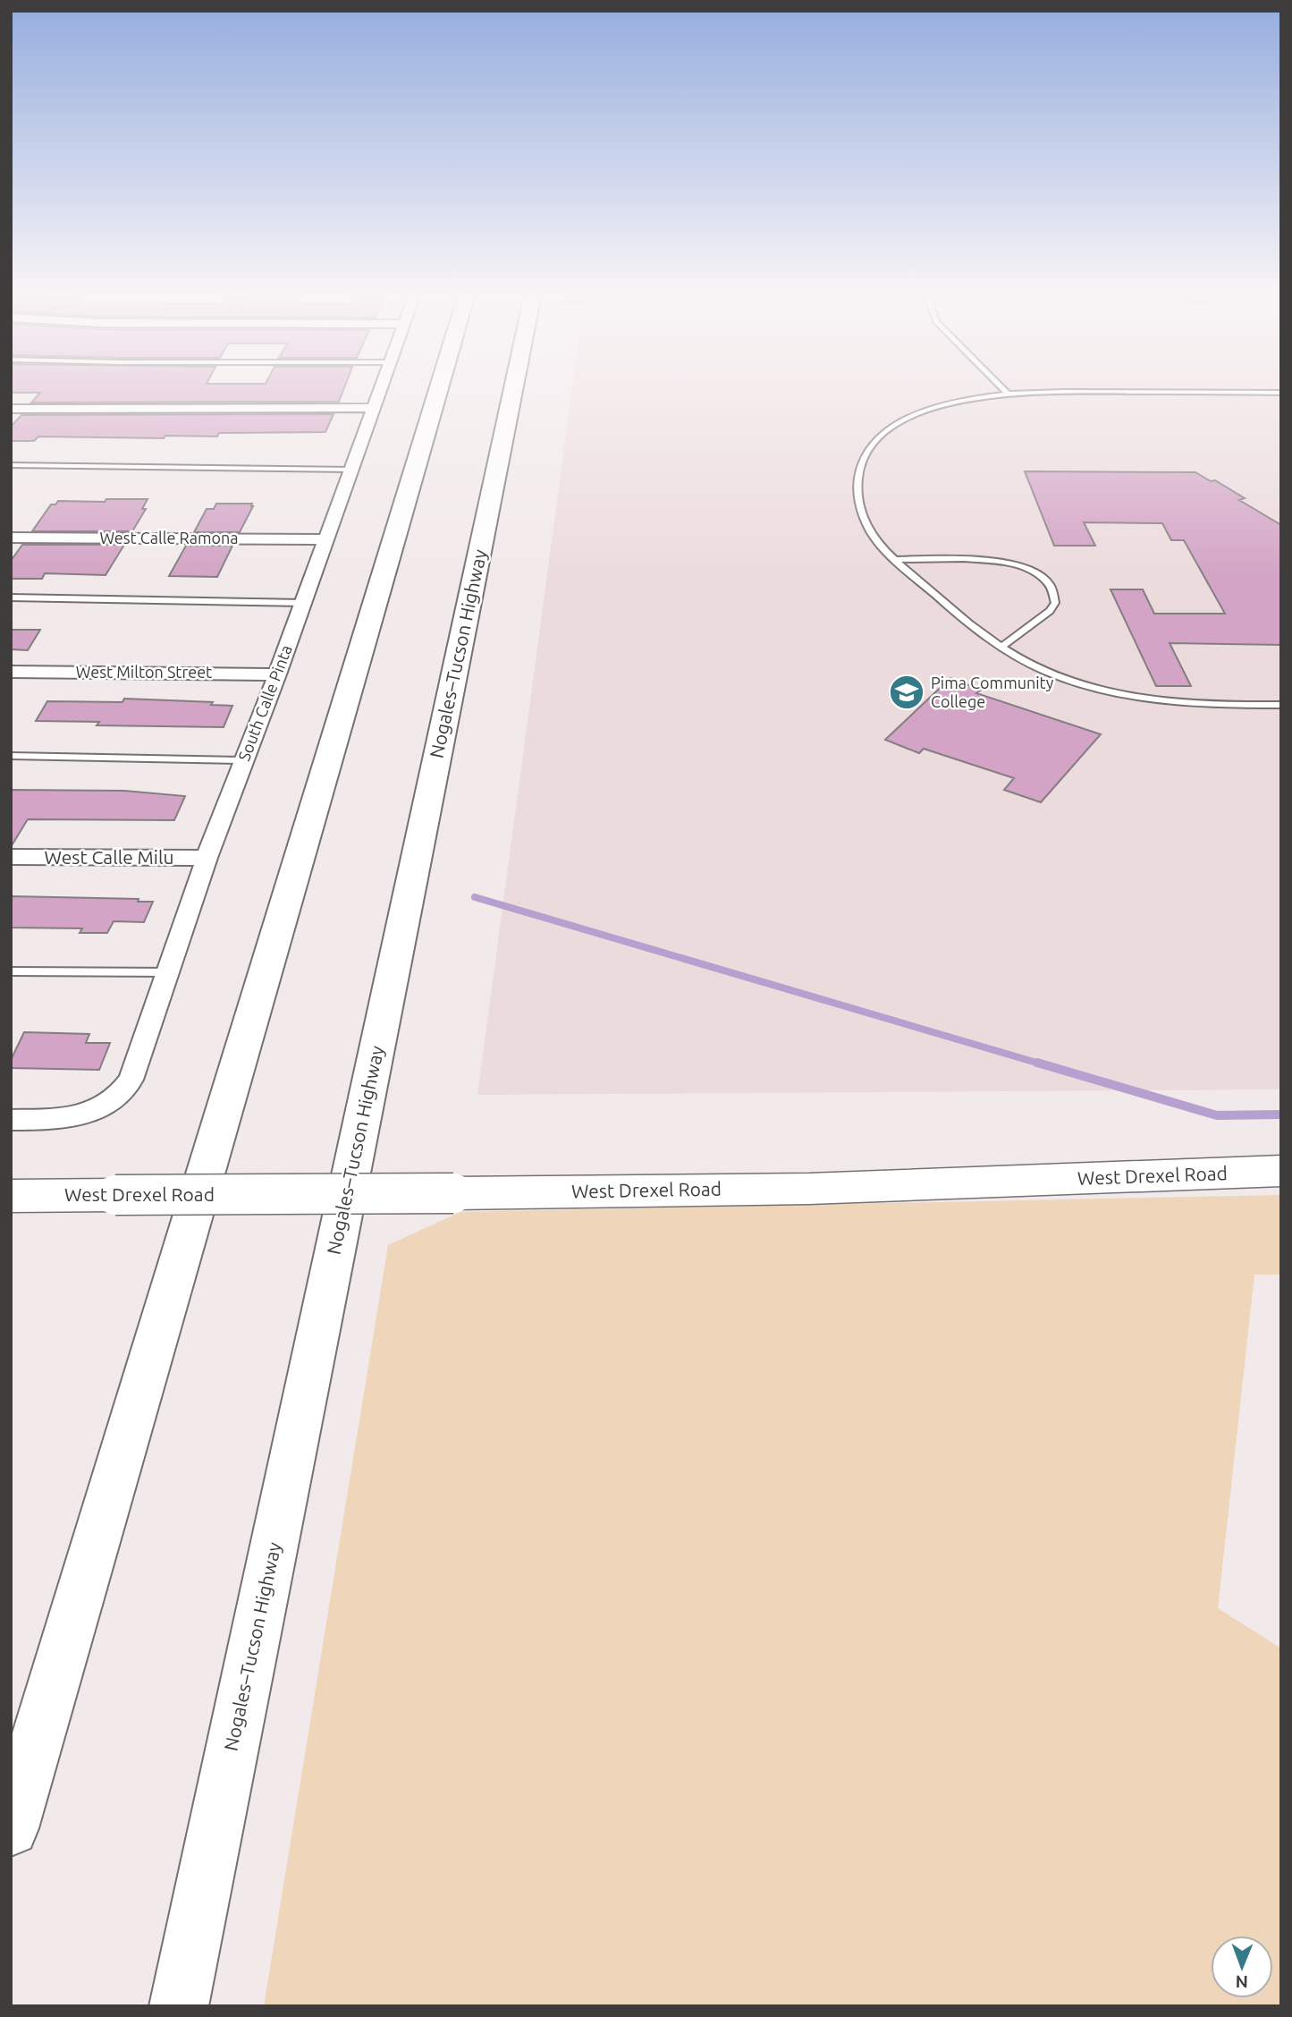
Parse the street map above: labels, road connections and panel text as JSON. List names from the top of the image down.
{
  "streets": {
    "highway": ["Nogales–Tucson Highway"],
    "street": [
      "West Calle Ramona",
      "West Milton Street",
      "South Calle Pinta",
      "West Calle Milu",
      "West Drexel Road"
    ]
  },
  "crossings": [
    ["West Calle Ramona", "South Calle Pinta"],
    ["West Milton Street", "South Calle Pinta"],
    ["South Calle Pinta", "West Calle Milu"]
  ],
  "places": {
    "school or university": ["Pima Community College"]
  },
  "north": "bottom"
}
